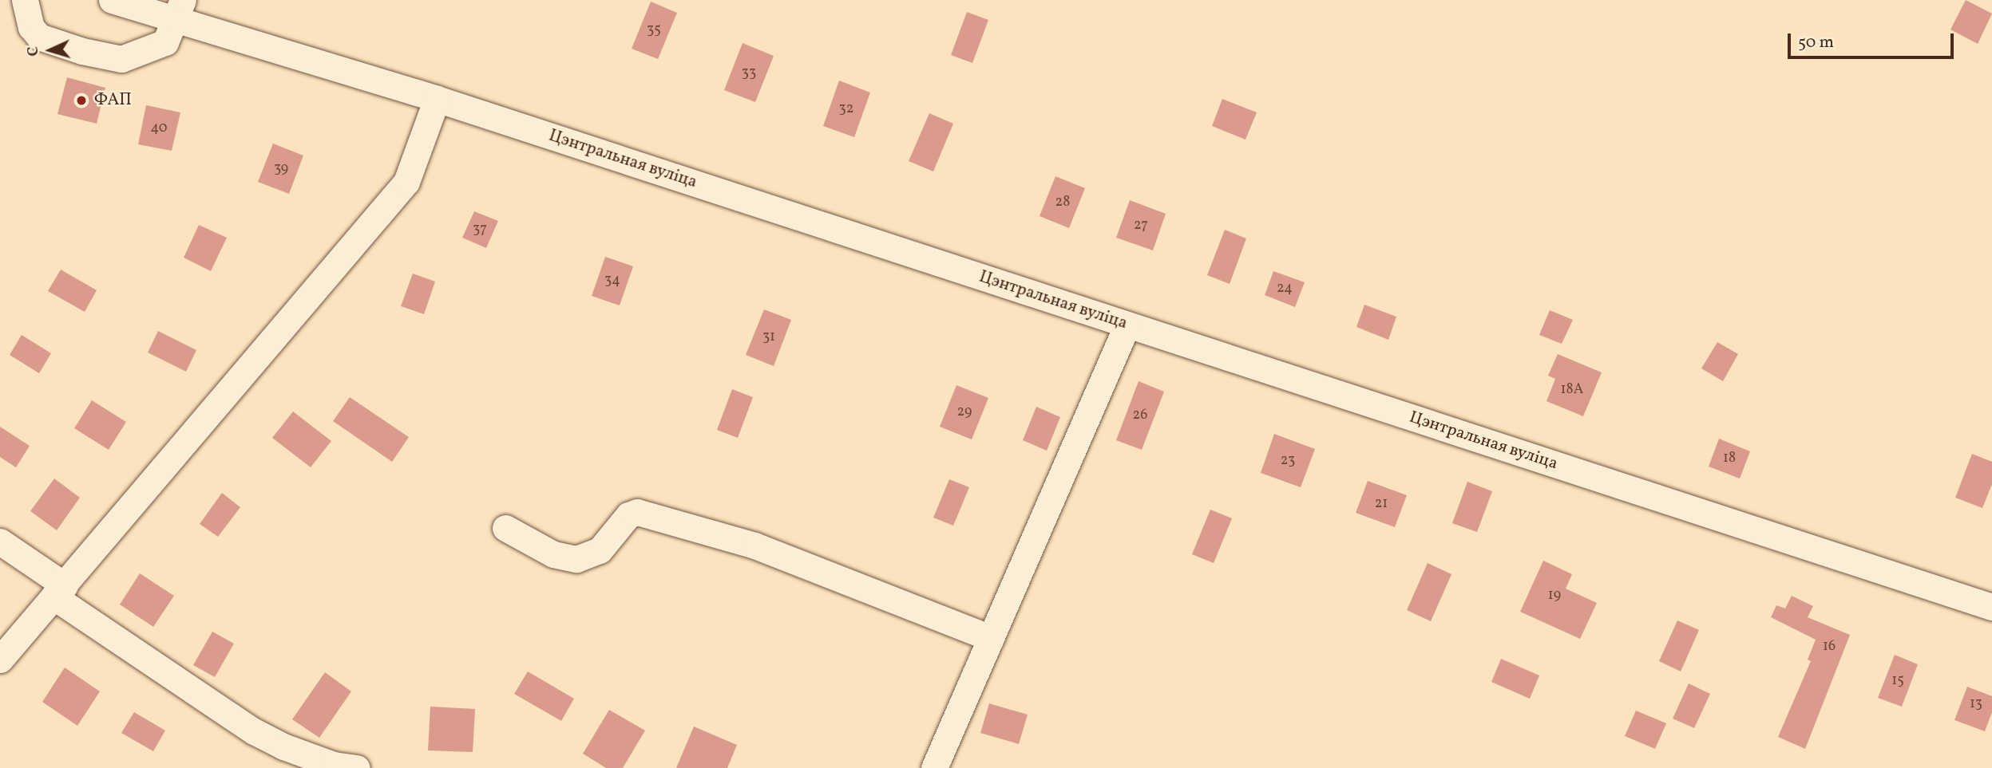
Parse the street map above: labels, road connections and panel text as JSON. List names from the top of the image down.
{
  "streets": {
    "street": ["Цэнтральная вуліца"]
  },
  "places": ["ФАП"],
  "house_numbers": [
    "35",
    "33",
    "32",
    "40",
    "39",
    "28",
    "27",
    "37",
    "34",
    "24",
    "31",
    "18А",
    "29",
    "26",
    "18",
    "23",
    "21",
    "19",
    "16",
    "15",
    "13"
  ],
  "scale_bar": "50 m",
  "north": "left"
}
